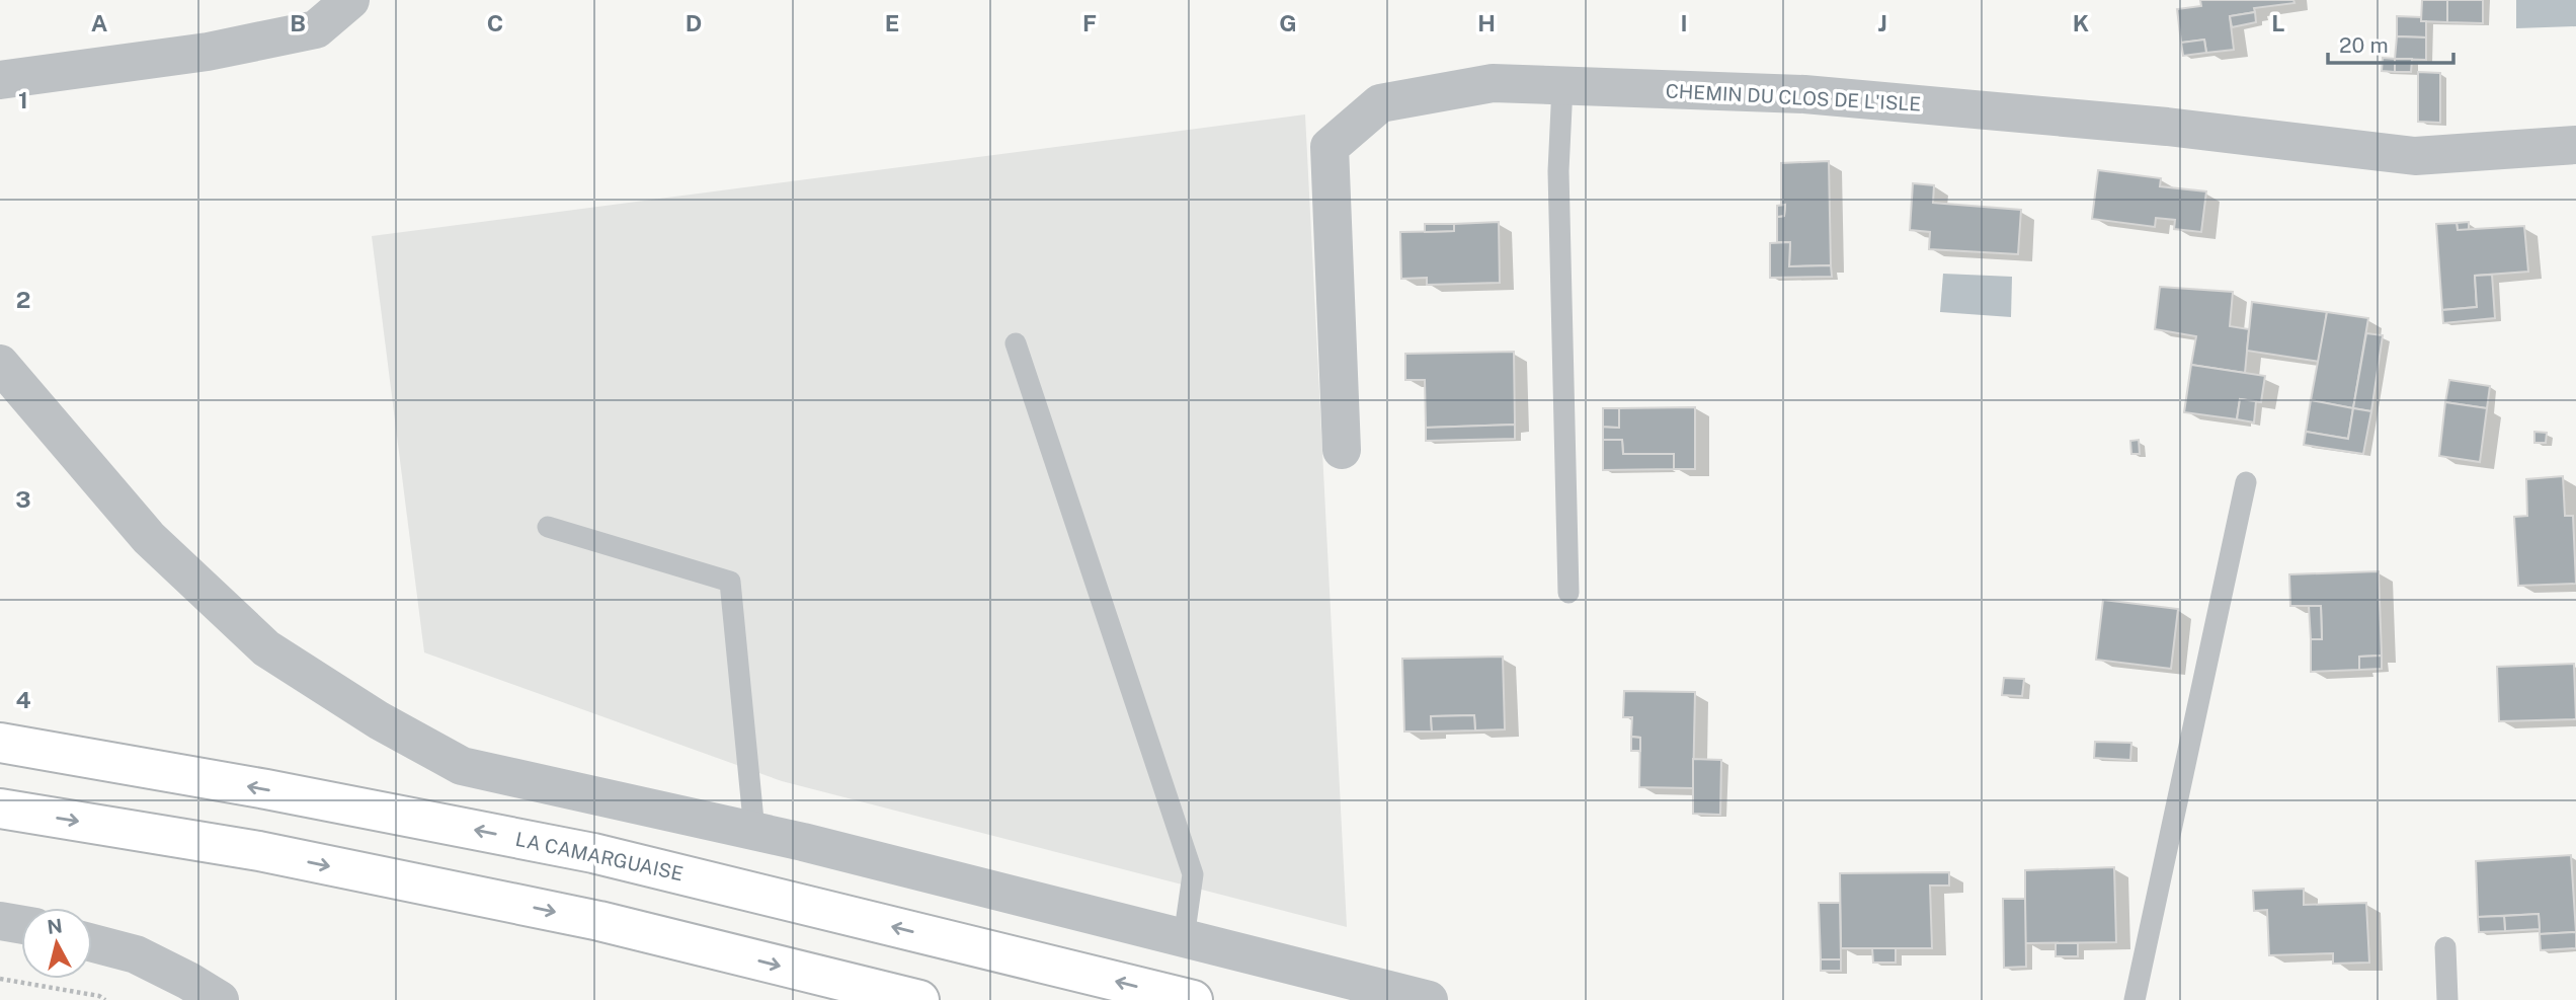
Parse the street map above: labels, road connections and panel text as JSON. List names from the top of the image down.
{
  "streets": {
    "highway": ["LA CAMARGUAISE"],
    "street": ["CHEMIN DU CLOS DE L'ISLE"]
  },
  "scale_bar": "20 m",
  "north": "top",
  "grid": {
    "columns": [
      "A",
      "B",
      "C",
      "D",
      "E",
      "F",
      "G",
      "H",
      "I",
      "J",
      "K",
      "L"
    ],
    "rows": [
      "1",
      "2",
      "3",
      "4"
    ]
  }
}
